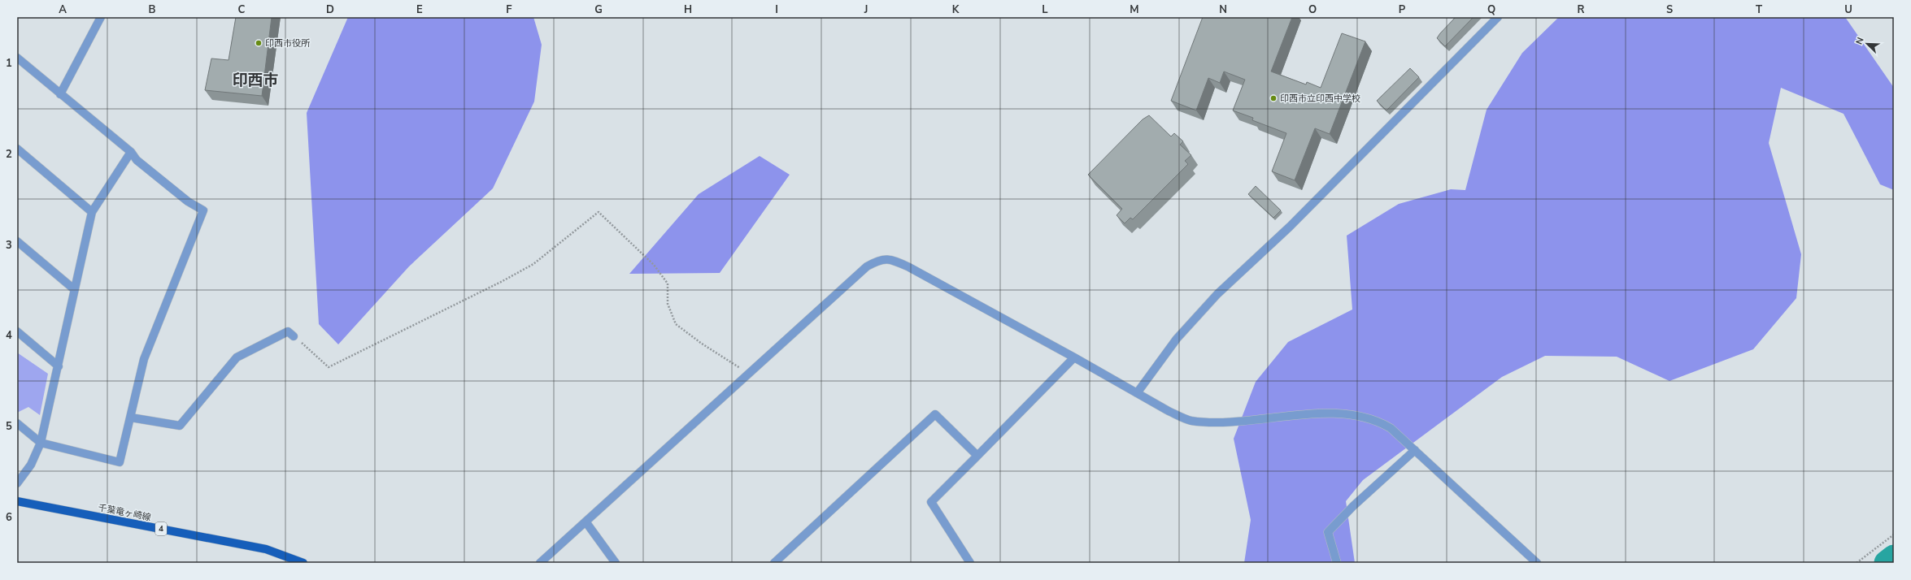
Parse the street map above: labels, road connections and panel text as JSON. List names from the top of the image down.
{
  "streets": {
    "main road": ["千葉竜ヶ崎線", "4"]
  },
  "districts": ["印西市"],
  "places": ["印西市役所", "印西市立印西中学校"],
  "north": "top left",
  "grid": {
    "columns": [
      "A",
      "B",
      "C",
      "D",
      "E",
      "F",
      "G",
      "H",
      "I",
      "J",
      "K",
      "L",
      "M",
      "N",
      "O",
      "P",
      "Q",
      "R",
      "S",
      "T",
      "U"
    ],
    "rows": [
      "1",
      "2",
      "3",
      "4",
      "5",
      "6"
    ]
  }
}
